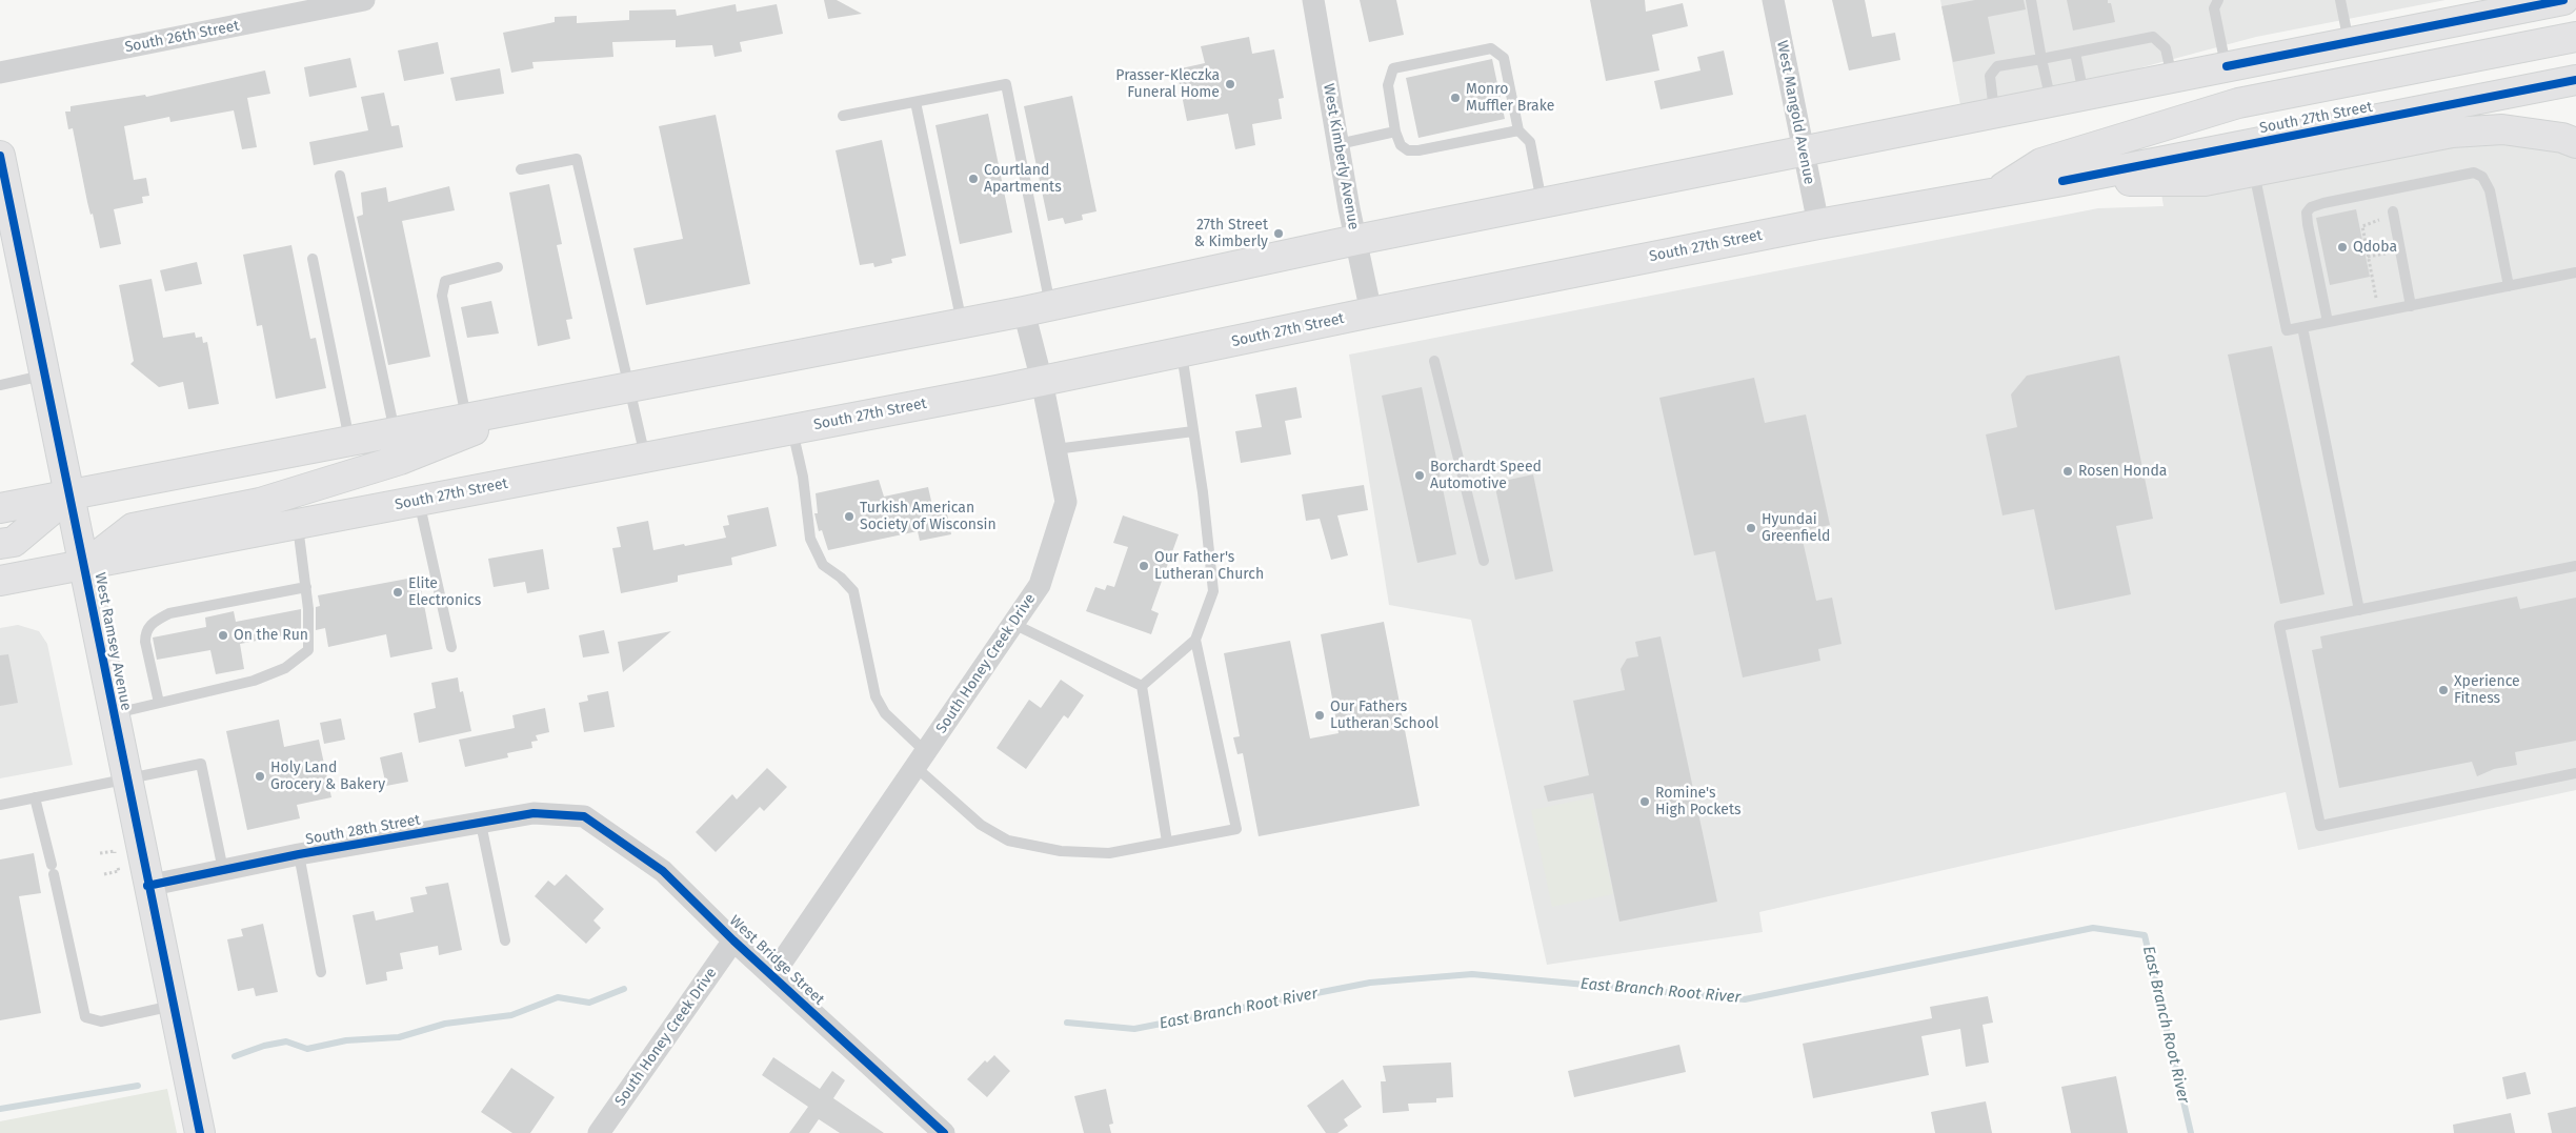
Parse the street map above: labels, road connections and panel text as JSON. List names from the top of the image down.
{
  "streets": {
    "main road": ["South 27th Street", "West Ramsey Avenue"],
    "street": [
      "South 26th Street",
      "West Mangold Avenue",
      "West Kimberly Avenue",
      "South Honey Creek Drive",
      "South 28th Street",
      "West Bridge Street"
    ]
  },
  "crossings": [
    ["West Mangold Avenue", "South 27th Street"],
    ["South 27th Street", "West Kimberly Avenue"],
    ["South 27th Street", "West Ramsey Avenue"],
    ["South 27th Street", "South Honey Creek Drive"],
    ["West Ramsey Avenue", "South 28th Street"],
    ["South Honey Creek Drive", "West Bridge Street"],
    ["South 28th Street", "West Bridge Street"]
  ],
  "water": ["East Branch Root River"],
  "places": [
    "Prasser-Kleczka Funeral Home",
    "Monro Muffler Brake",
    "Courtland Apartments",
    "27th Street & Kimberly",
    "Qdoba",
    "Rosen Honda",
    "Borchardt Speed Automotive",
    "Turkish American Society of Wisconsin",
    "Hyundai Greenfield",
    "Our Father's Lutheran Church",
    "Elite Electronics",
    "On the Run",
    "Xperience Fitness",
    "Our Fathers Lutheran School",
    "Holy Land Grocery & Bakery",
    "Romine's High Pockets"
  ]
}
